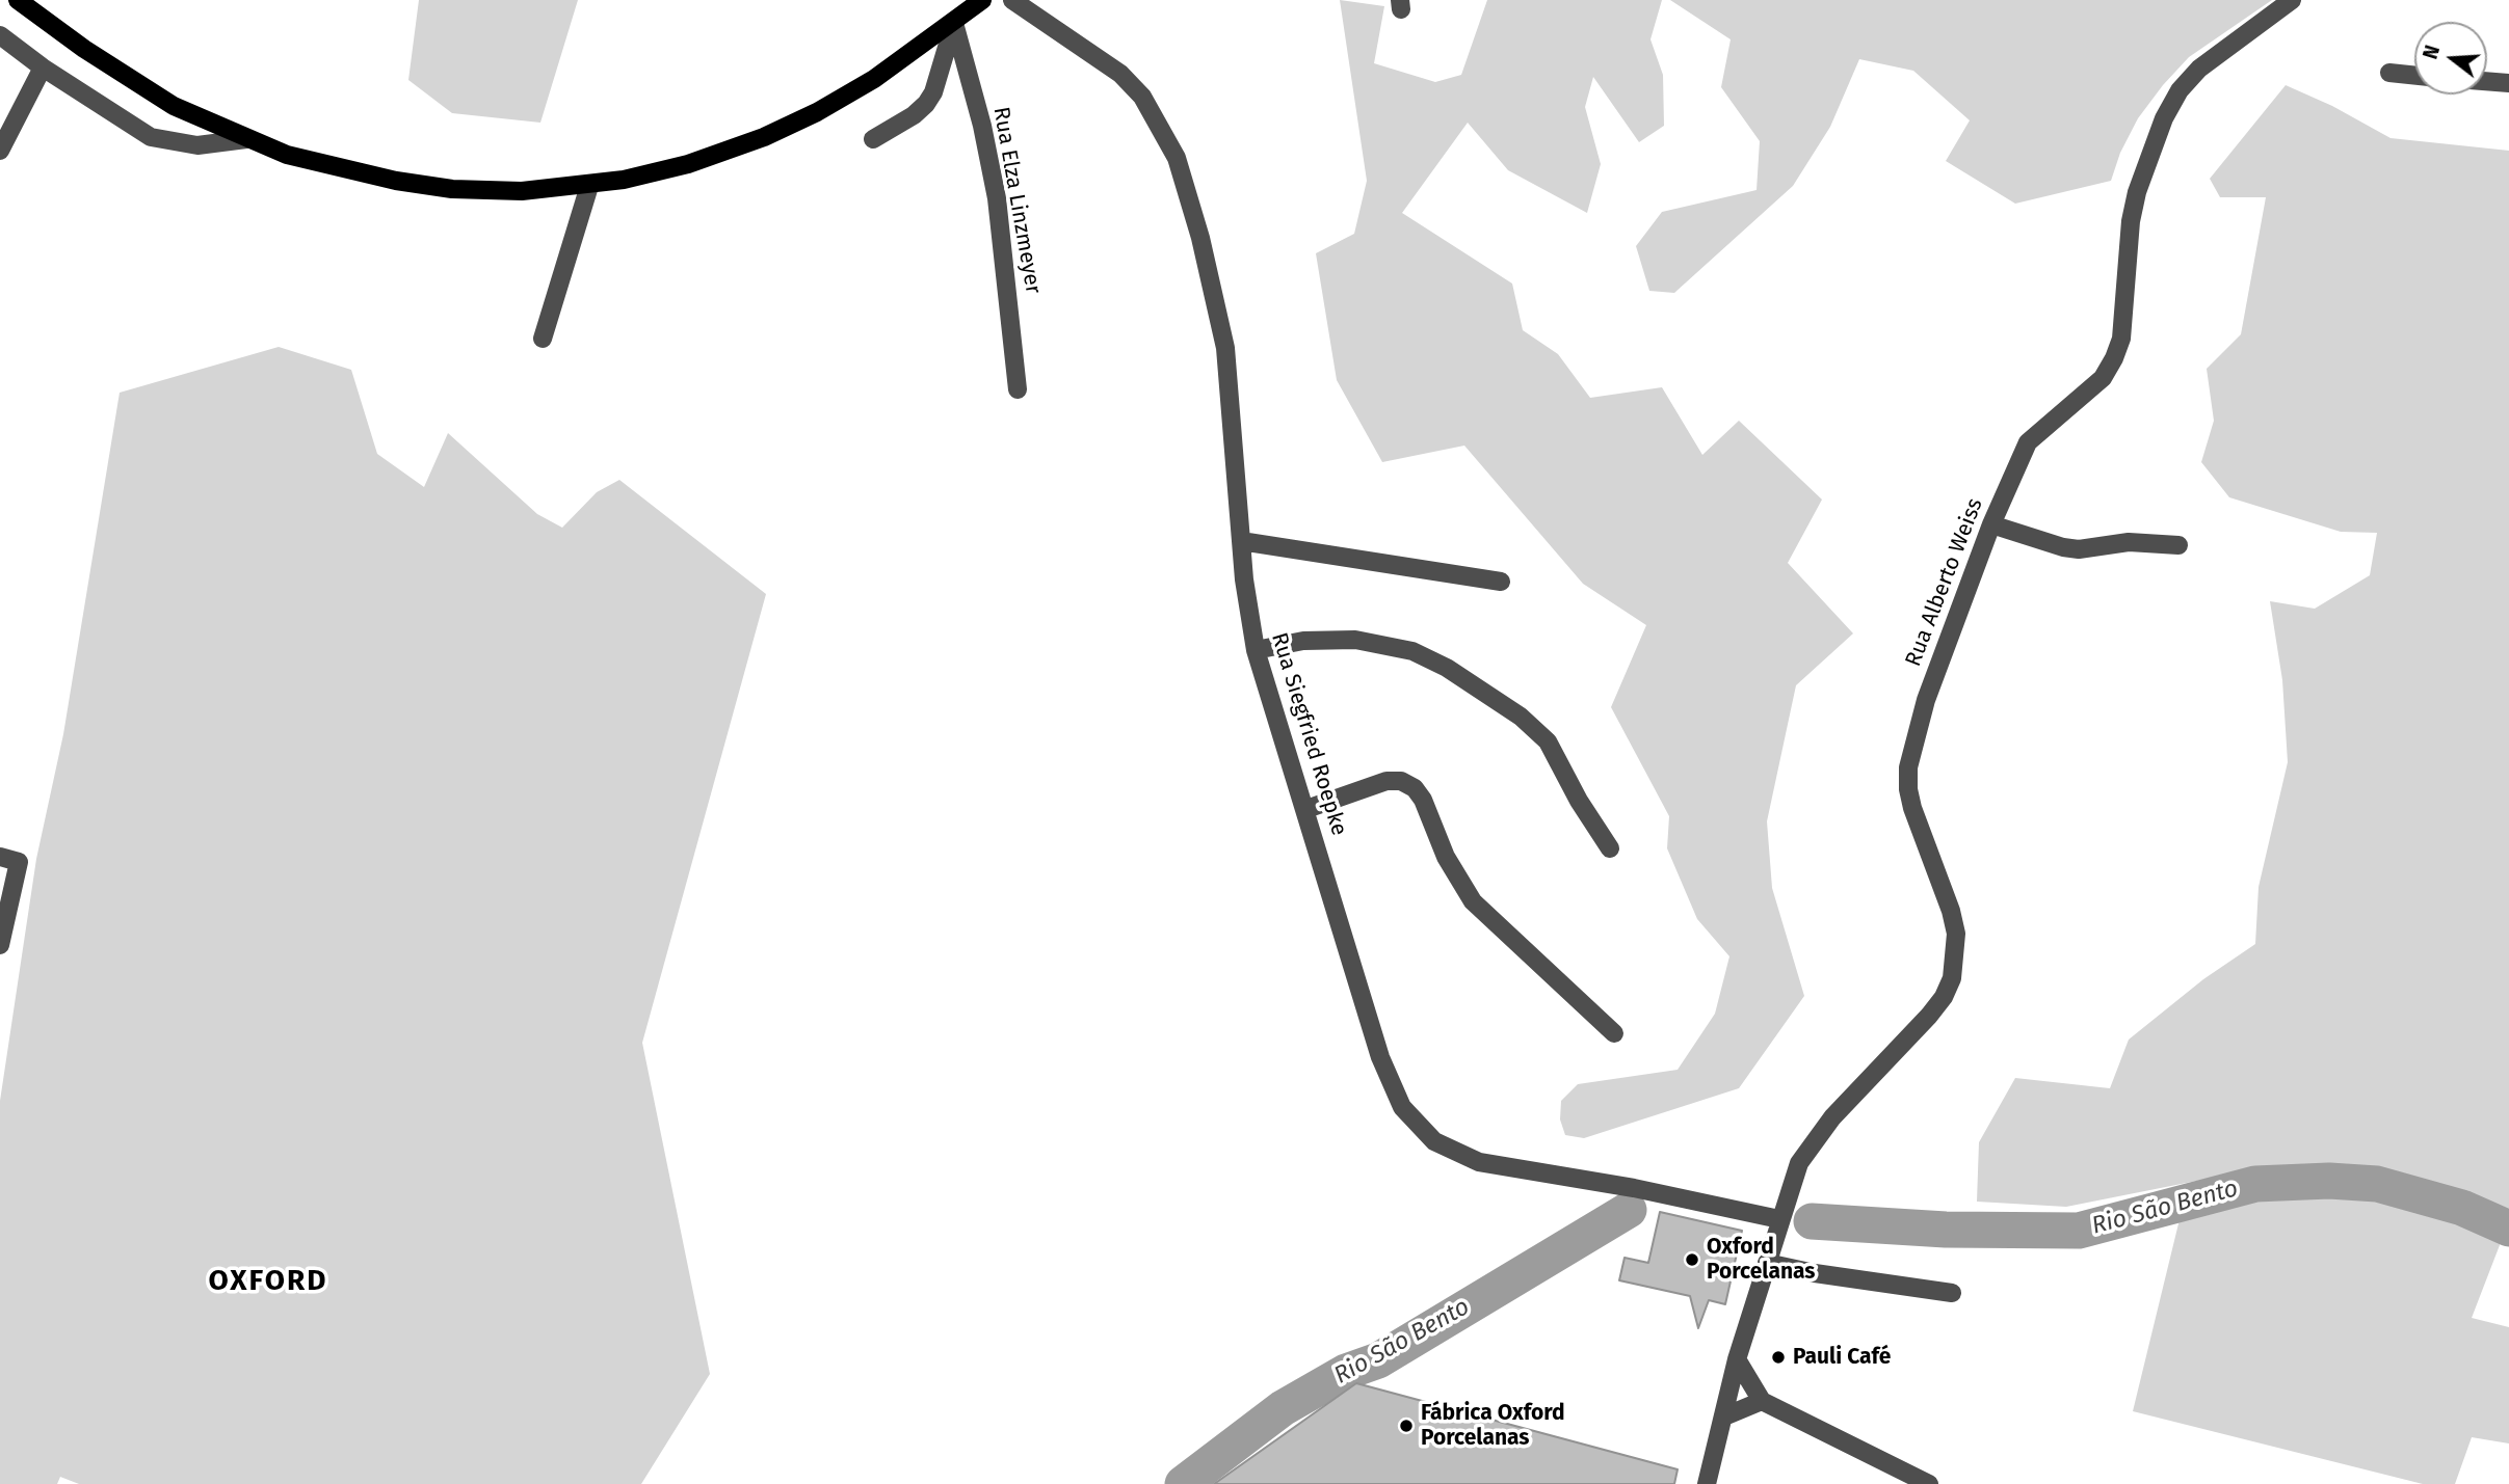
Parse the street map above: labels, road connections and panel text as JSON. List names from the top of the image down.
{
  "streets": {
    "street": ["Rua Elza Linzmeyer", "Rua Alberto Weiss", "Rua Siegfried Roepke"]
  },
  "crossings": [
    ["Rua Alberto Weiss", "Rua Siegfried Roepke"]
  ],
  "districts": ["OXFORD"],
  "water": ["Rio São Bento"],
  "places": ["Oxford Porcelanas", "Pauli Café", "Fábrica Oxford Porcelanas"],
  "north": "left"
}
